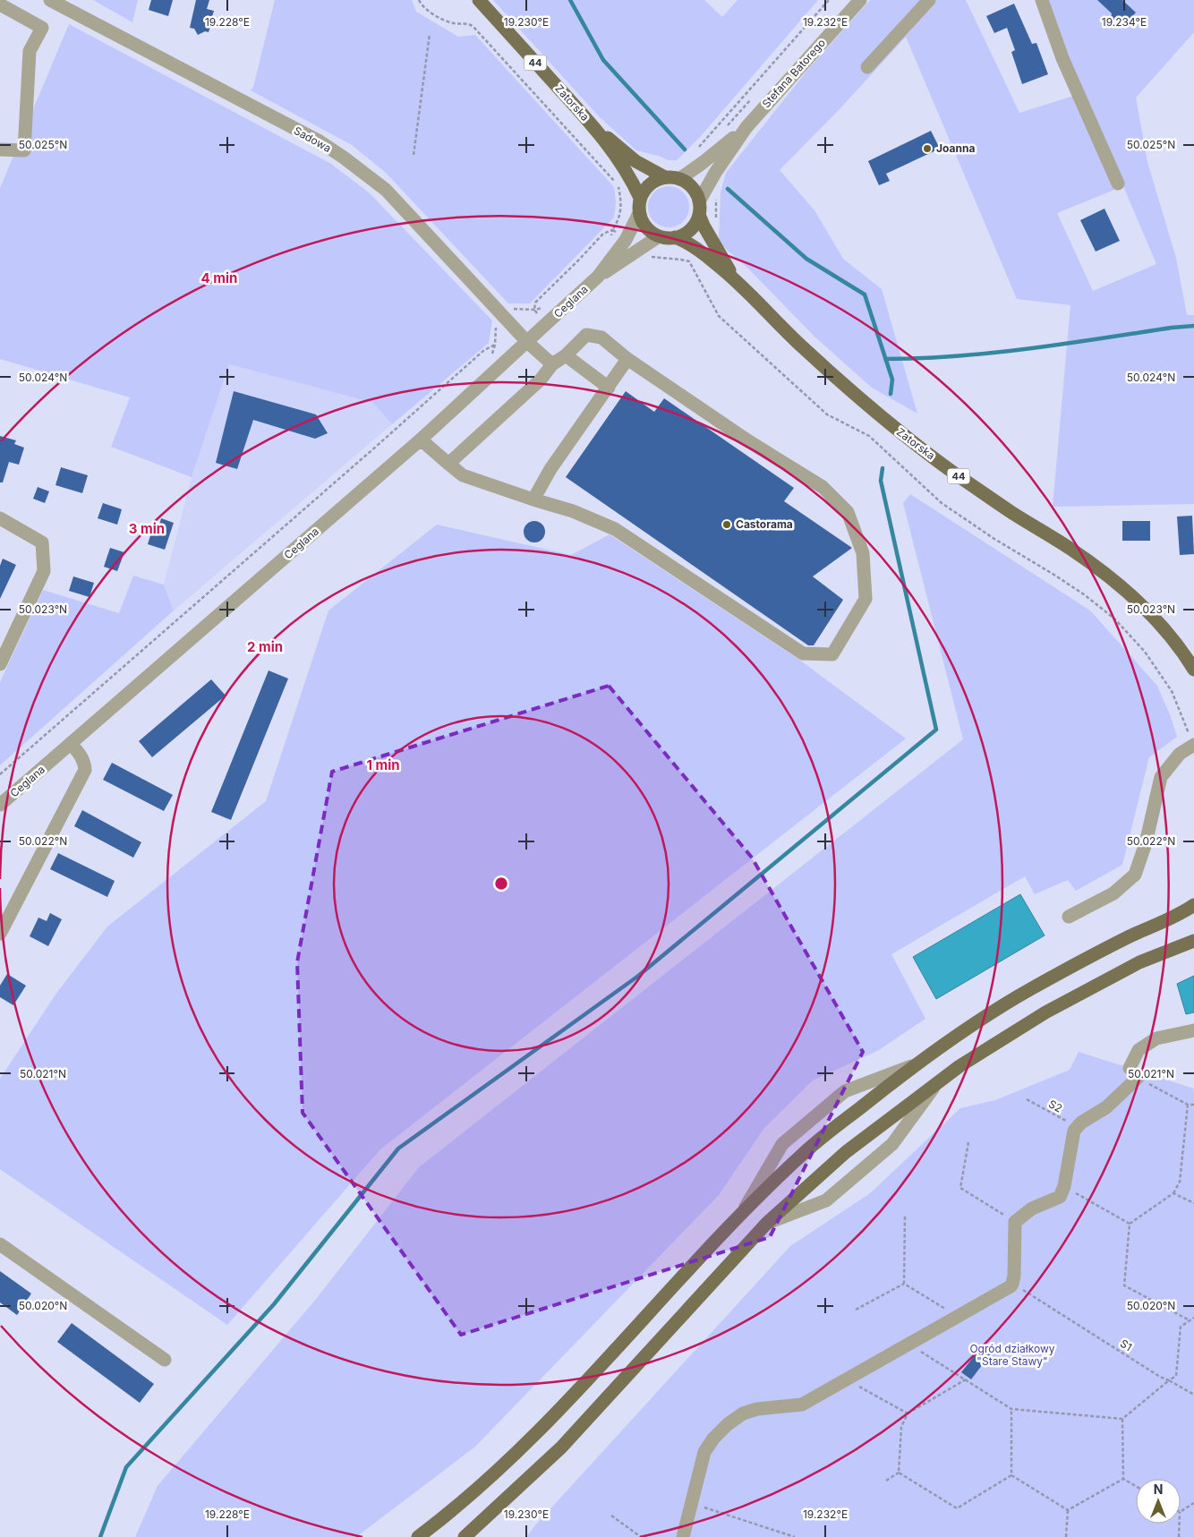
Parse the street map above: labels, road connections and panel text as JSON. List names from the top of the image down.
{
  "streets": {
    "main road": ["44", "Zatorska"],
    "street": ["Stefana Batorego", "Sadowa", "Ceglana"],
    "path": ["S2", "S1"]
  },
  "crossings": [
    ["44", "Stefana Batorego"],
    ["44", "Zatorska"],
    ["44", "Ceglana"],
    ["Stefana Batorego", "Zatorska"],
    ["Stefana Batorego", "Ceglana"],
    ["Zatorska", "Ceglana"],
    ["Sadowa", "Ceglana"]
  ],
  "parks": ["Ogród działkowy \"Stare Stawy\""],
  "places": ["Joanna", "Castorama"],
  "north": "top",
  "coordinates": [
    "19.228°E",
    "19.230°E",
    "19.232°E",
    "19.234°E",
    "50.025°N",
    "50.024°N",
    "50.023°N",
    "50.022°N",
    "50.021°N",
    "50.020°N"
  ],
  "rings": [
    "4 min",
    "3 min",
    "2 min",
    "1 min"
  ]
}
